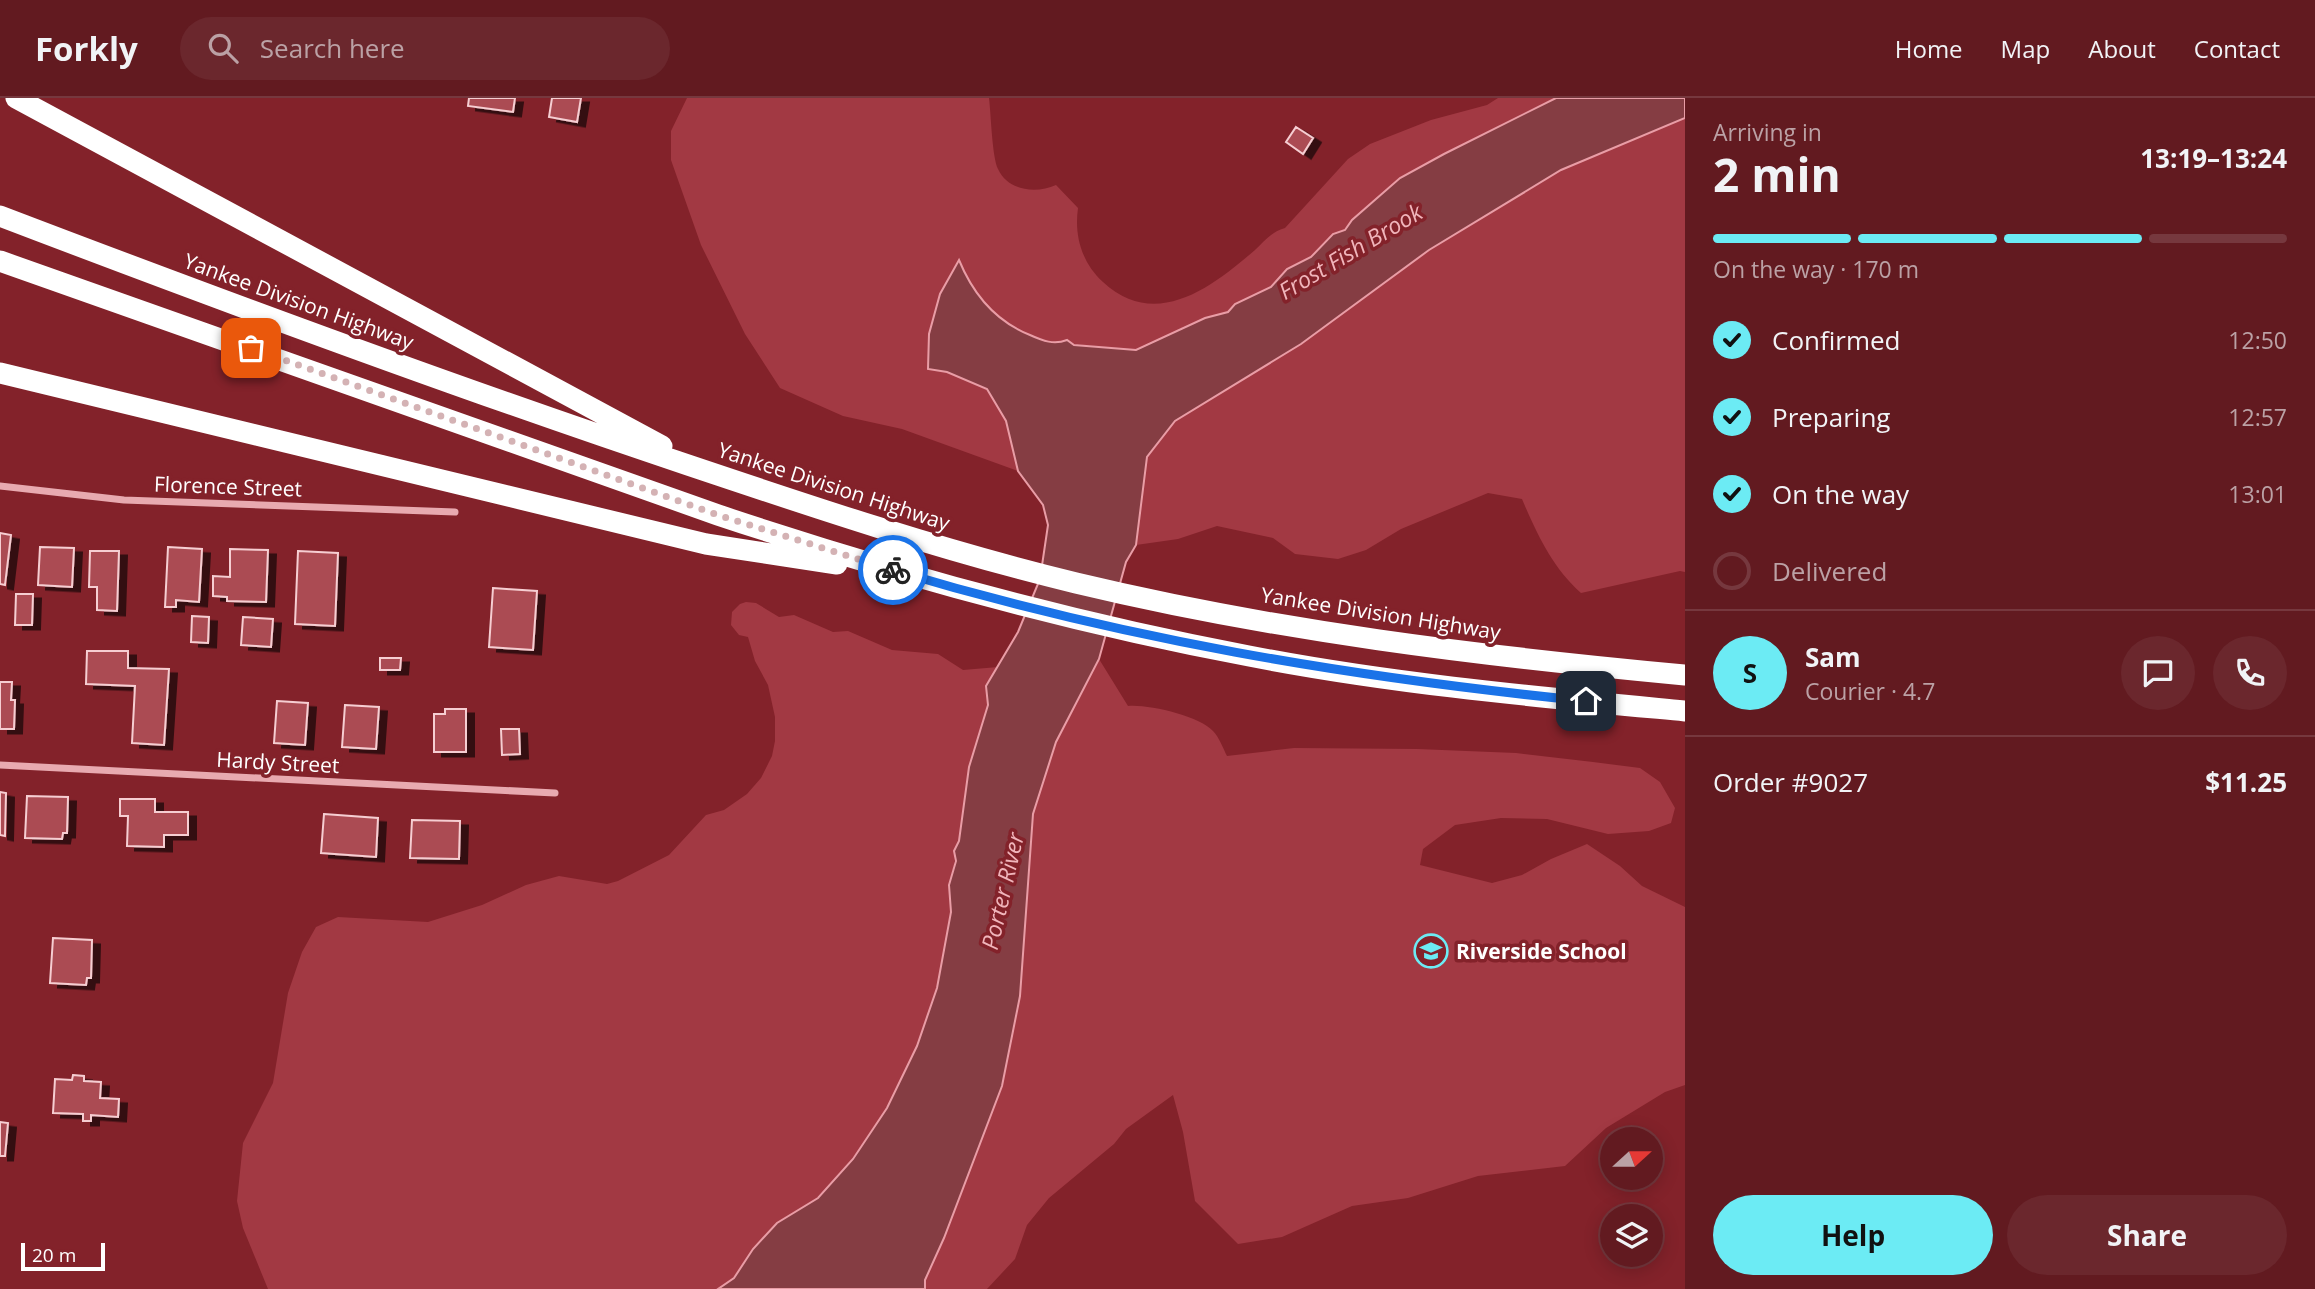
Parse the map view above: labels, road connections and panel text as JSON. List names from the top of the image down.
{
  "streets": {
    "highway": ["Yankee Division Highway"],
    "street": ["Florence Street", "Hardy Street"]
  },
  "water": ["Frost Fish Brook", "Porter River"],
  "places": {
    "school or university": ["Riverside School"]
  },
  "scale_bar": "20 m",
  "north": "right",
  "page": {
    "header": "Forkly",
    "search": "Search here",
    "nav": [
      "Home",
      "Map",
      "About",
      "Contact"
    ],
    "heading": ["2 min", "Arriving in", "13:19–13:24"],
    "panel": [
      "Sam",
      "Courier · 4.7",
      "Order #9027",
      "$11.25"
    ],
    "bar": "On the way · 170 m",
    "list": [
      ["Confirmed", "12:50"],
      ["Preparing", "12:57"],
      ["On the way", "13:01"],
      "Delivered"
    ],
    "round": "S",
    "buttons": ["Help", "Share"],
    "scale": "20 m"
  }
}
